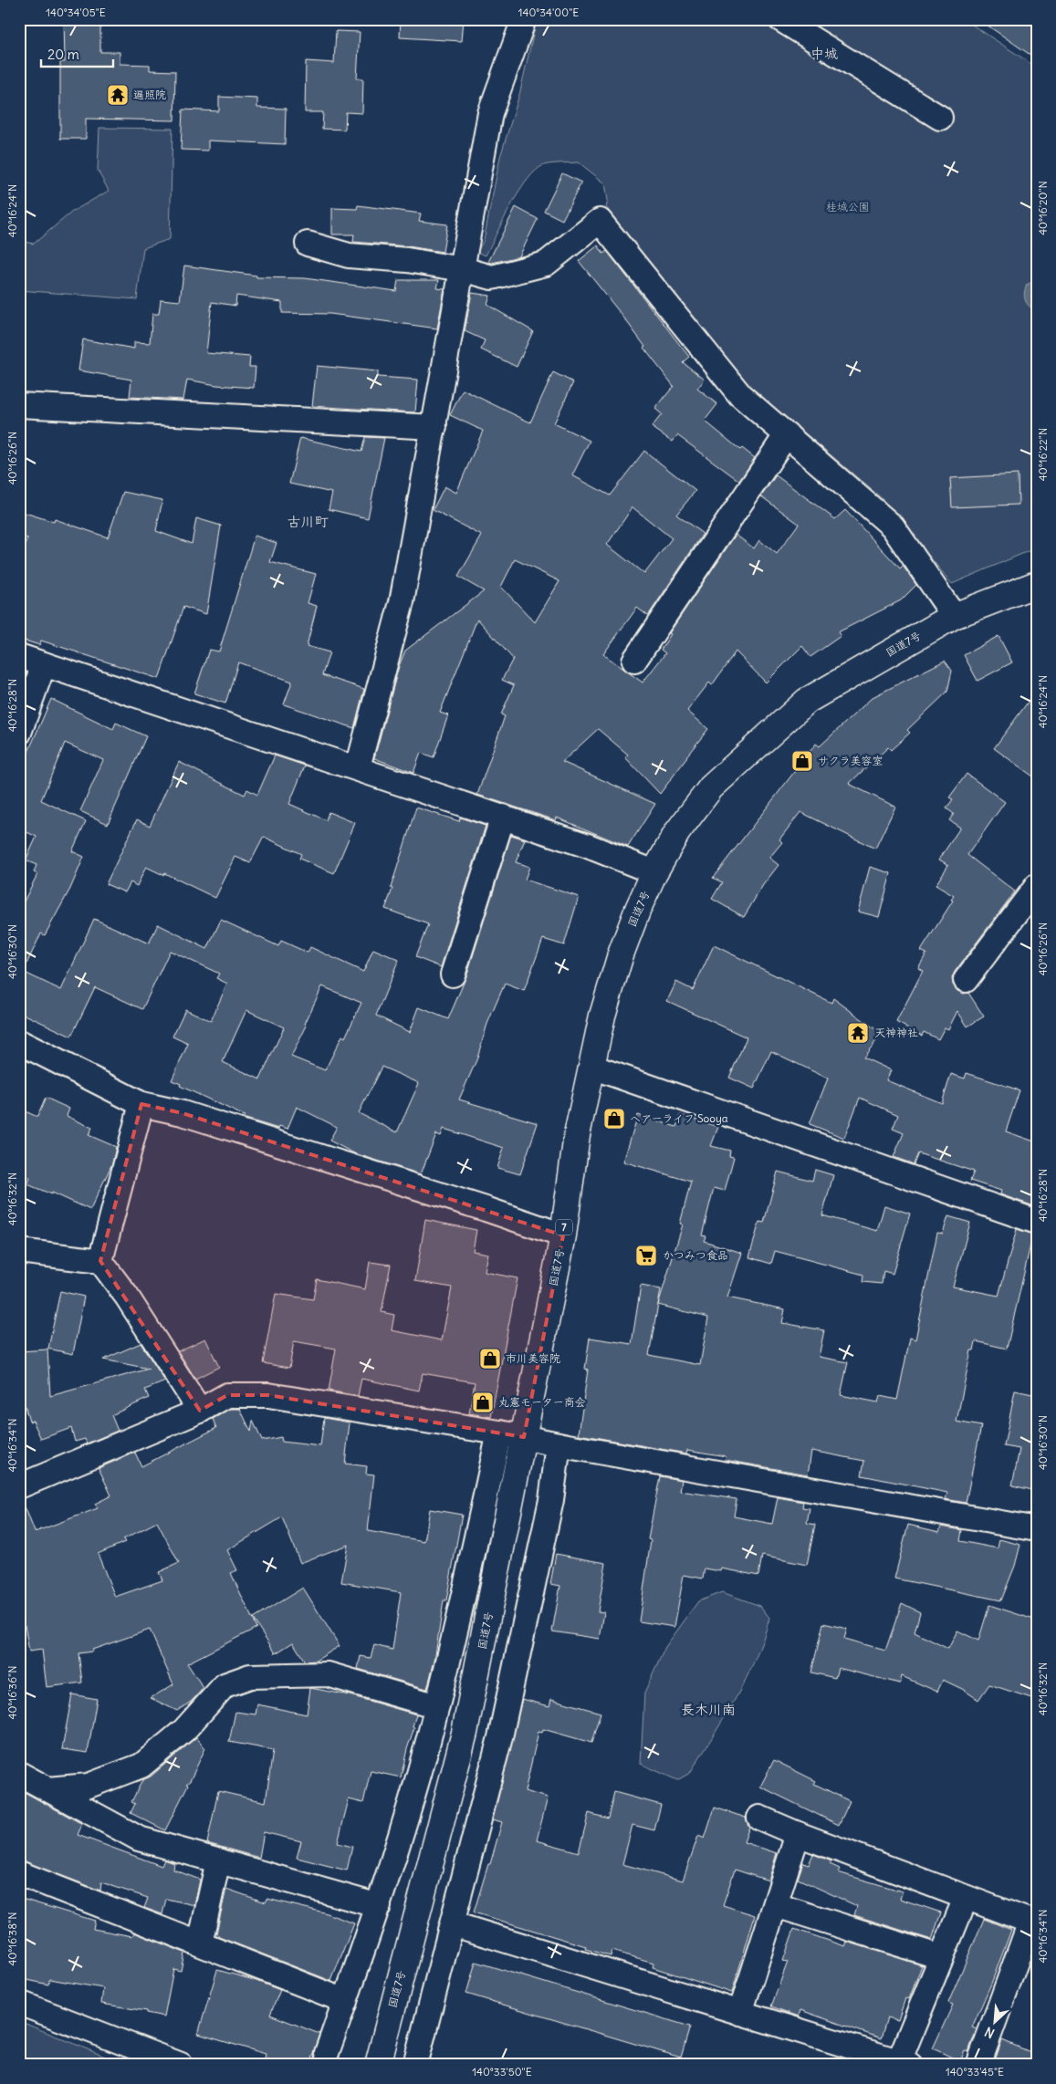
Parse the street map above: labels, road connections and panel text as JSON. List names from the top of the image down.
{
  "streets": {
    "highway": ["国道7号", "7"]
  },
  "districts": ["中城", "古川町", "長木川南"],
  "parks": ["桂城公園"],
  "places": {
    "temple": ["遍照院", "天神神社"],
    "shop": [
      "サクラ美容室",
      "ヘアーライフ Sooya",
      "市川美容院",
      "丸憲モーター商会"
    ],
    "supermarket": ["かつみつ食品"]
  },
  "scale_bar": "20 m",
  "north": "bottom left",
  "coordinates": [
    "140°34'05\"E",
    "140°34'00\"E",
    "40°16'20\"N",
    "40°16'24\"N",
    "40°16'22\"N",
    "40°16'26\"N",
    "40°16'28\"N",
    "40°16'30\"N",
    "40°16'32\"N",
    "40°16'34\"N",
    "40°16'36\"N",
    "40°16'38\"N",
    "140°33'50\"E",
    "140°33'45\"E"
  ]
}
